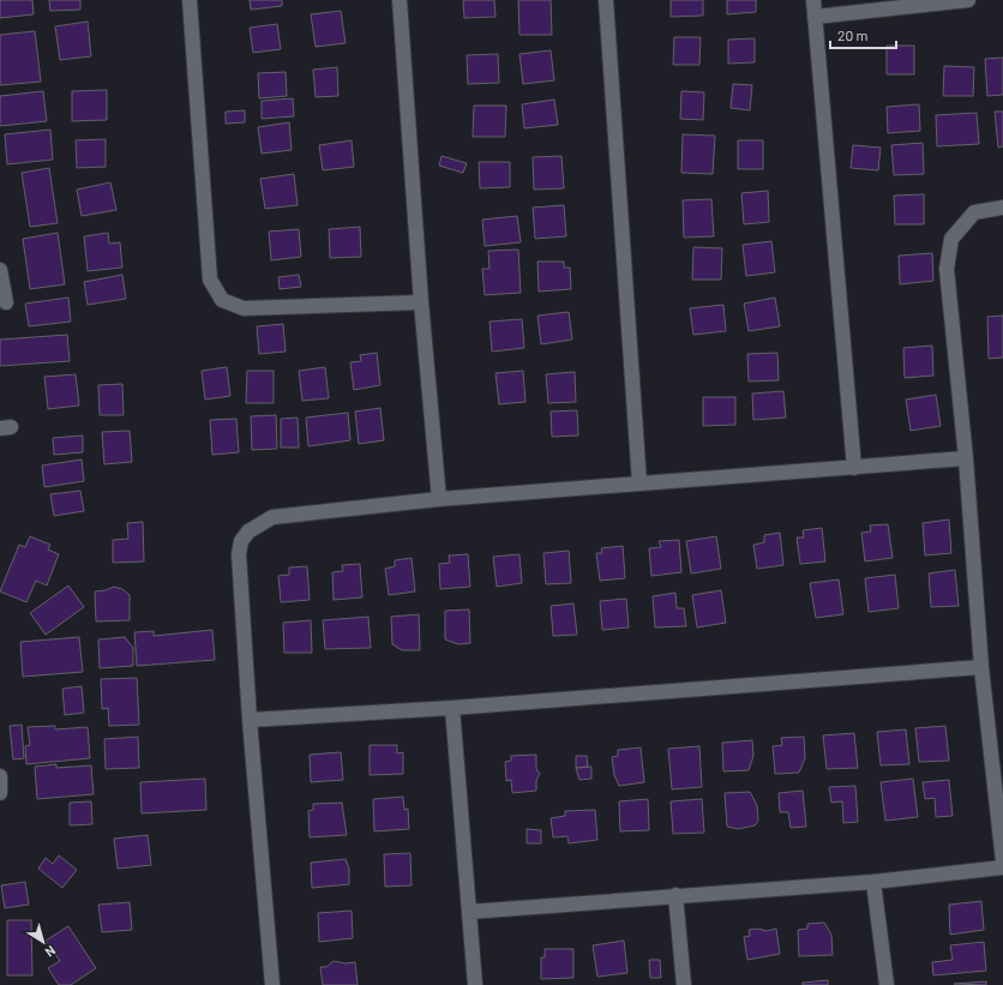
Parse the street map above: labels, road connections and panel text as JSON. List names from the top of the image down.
{
  "scale_bar": "20 m",
  "north": "bottom right"
}
